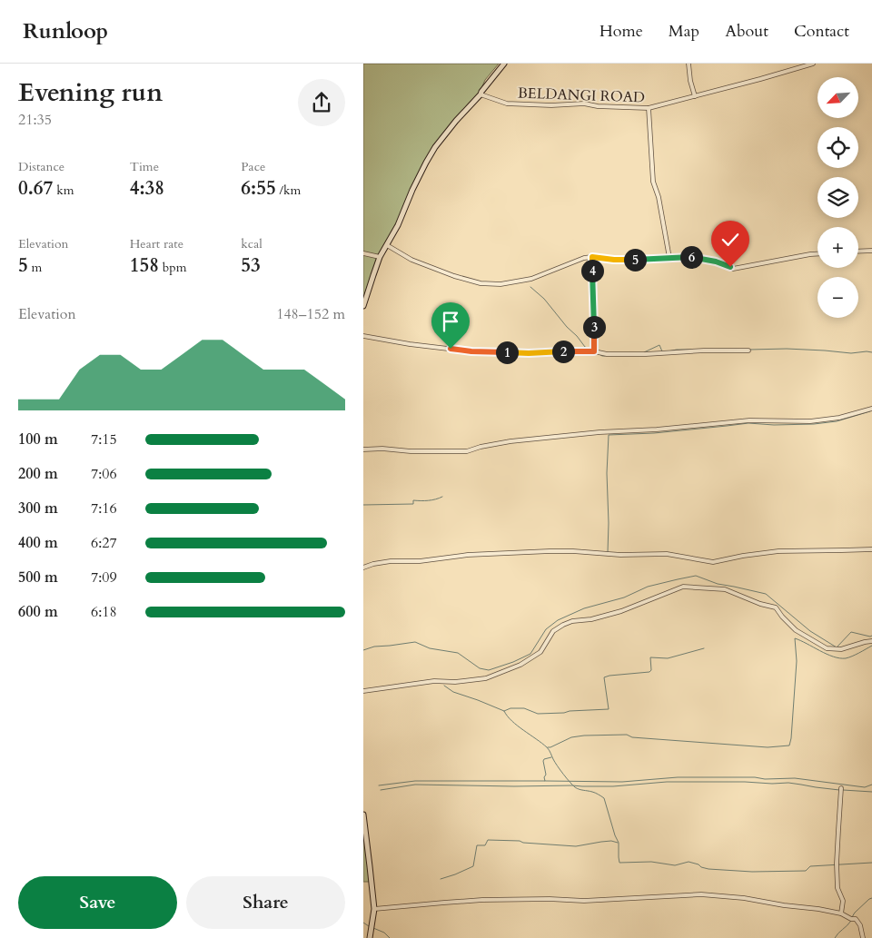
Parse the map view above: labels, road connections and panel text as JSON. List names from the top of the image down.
{
  "streets": {
    "street": ["BELDANGI ROAD"]
  },
  "north": "bottom left",
  "page": {
    "header": "Runloop",
    "nav": [
      "Home",
      "Map",
      "About",
      "Contact"
    ],
    "heading": ["Evening run", "21:35"],
    "map_buttons": ["+", "−"],
    "stats": [
      ["Distance", "0.67 km"],
      ["Time", "4:38"],
      ["Pace", "6:55 /km"],
      ["Elevation", "5 m"],
      ["Heart rate", "158 bpm"],
      ["kcal", "53"]
    ],
    "pins": [
      "6",
      "5",
      "4",
      "3",
      "2",
      "1"
    ],
    "chart": ["Elevation", "148–152 m"],
    "list": [
      {
        "name": "100 m",
        "note": "7:15"
      },
      {
        "name": "200 m",
        "note": "7:06"
      },
      {
        "name": "300 m",
        "note": "7:16"
      },
      {
        "name": "400 m",
        "note": "6:27"
      },
      {
        "name": "500 m",
        "note": "7:09"
      },
      {
        "name": "600 m",
        "note": "6:18"
      }
    ],
    "buttons": ["Save", "Share"]
  }
}
